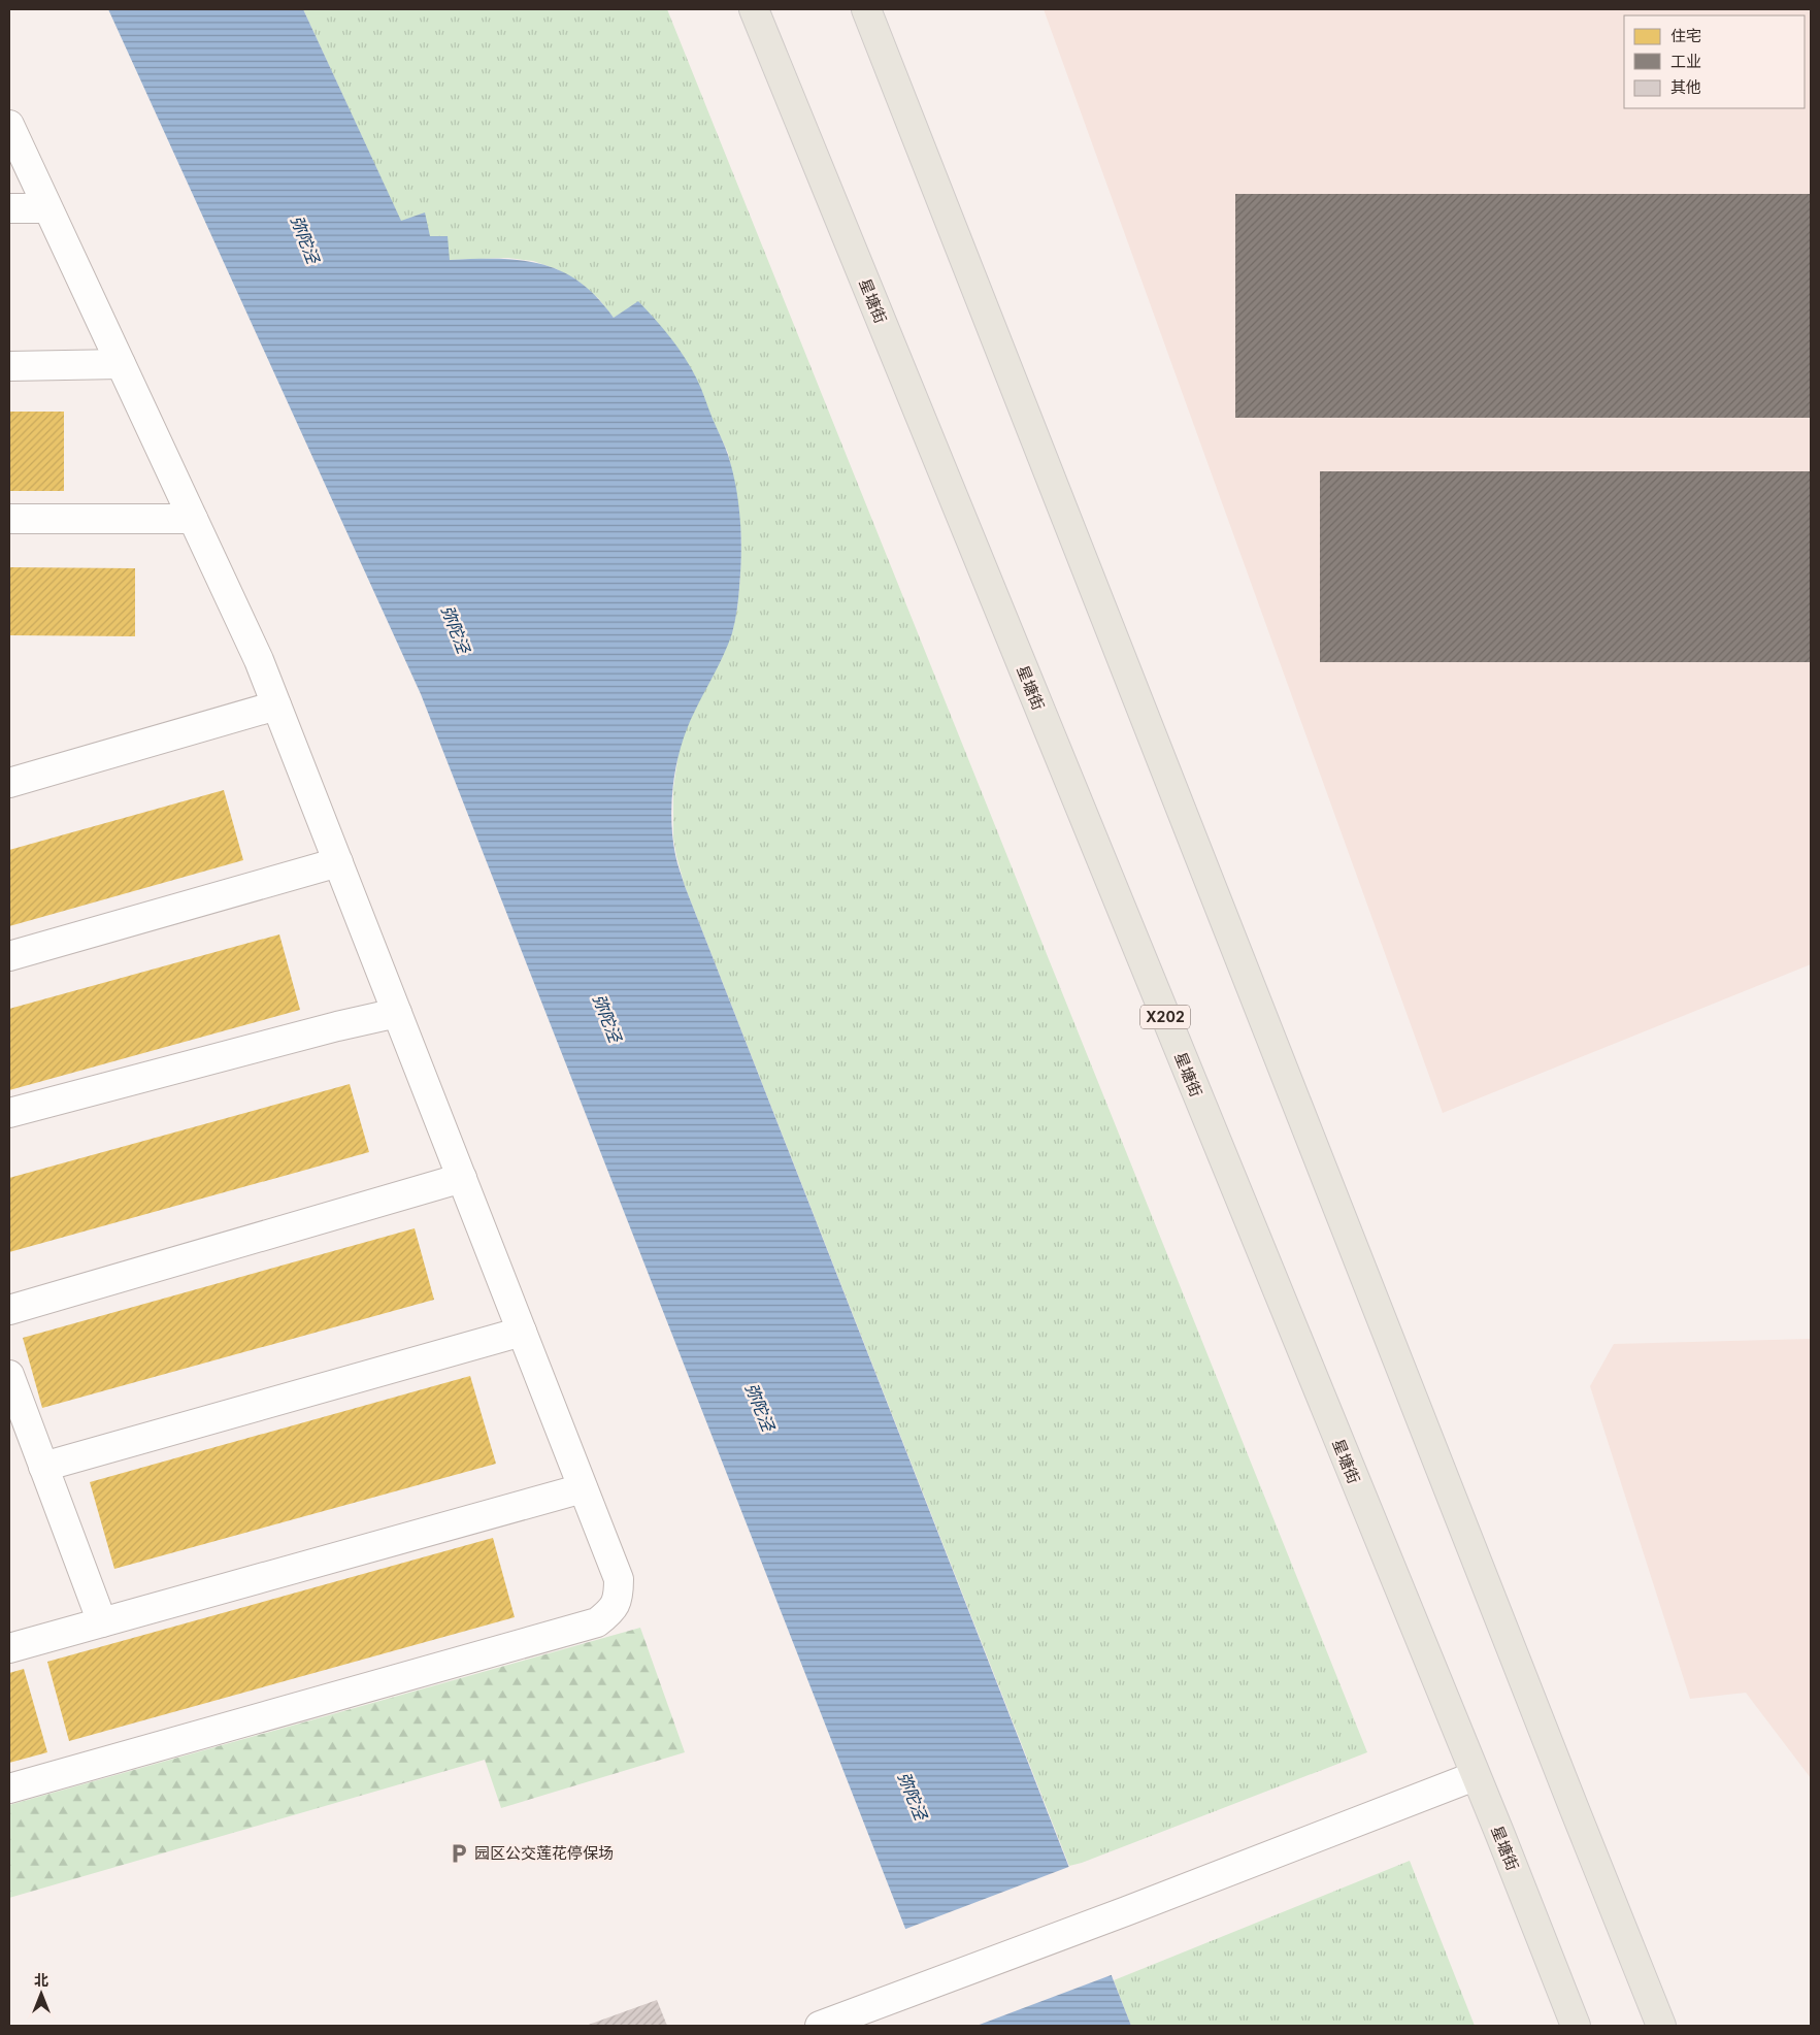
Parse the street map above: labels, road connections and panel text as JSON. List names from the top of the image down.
{
  "streets": {
    "main road": ["星塘街", "X202"]
  },
  "water": ["弥陀泾"],
  "places": {
    "parking": ["园区公交莲花停保场"]
  },
  "legend": ["住宅", "工业", "其他"],
  "north": "top"
}
